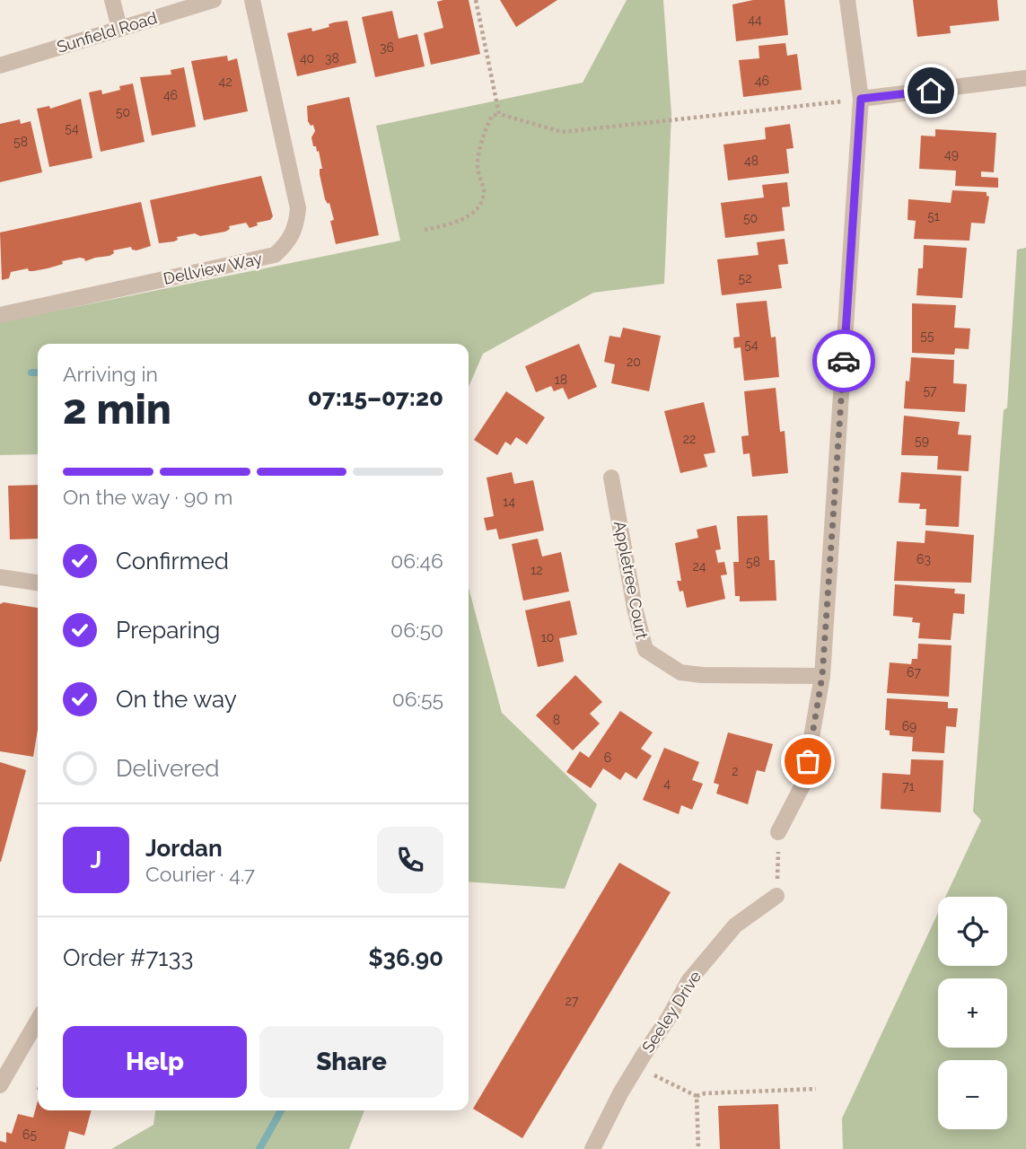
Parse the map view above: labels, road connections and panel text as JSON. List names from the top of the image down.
{
  "streets": {
    "street": [
      "Sunfield Road",
      "Dellview Way",
      "Appletree Court",
      "Seeley Drive"
    ]
  },
  "house_numbers": [
    "44",
    "36",
    "40",
    "38",
    "46",
    "42",
    "46",
    "50",
    "54",
    "58",
    "49",
    "48",
    "51",
    "50",
    "52",
    "55",
    "54",
    "20",
    "18",
    "57",
    "22",
    "59",
    "14",
    "63",
    "58",
    "24",
    "12",
    "10",
    "67",
    "8",
    "69",
    "6",
    "2",
    "4",
    "71",
    "27",
    "65"
  ],
  "page": {
    "heading": ["2 min", "Arriving in", "07:15–07:20"],
    "panel": [
      "Jordan",
      "Courier · 4.7",
      "Order #7133",
      "$36.90"
    ],
    "bar": "On the way · 90 m",
    "list": [
      ["Confirmed", "06:46"],
      ["Preparing", "06:50"],
      ["On the way", "06:55"],
      "Delivered"
    ],
    "round": "J",
    "map_buttons": ["+", "−"],
    "buttons": ["Help", "Share"]
  }
}
